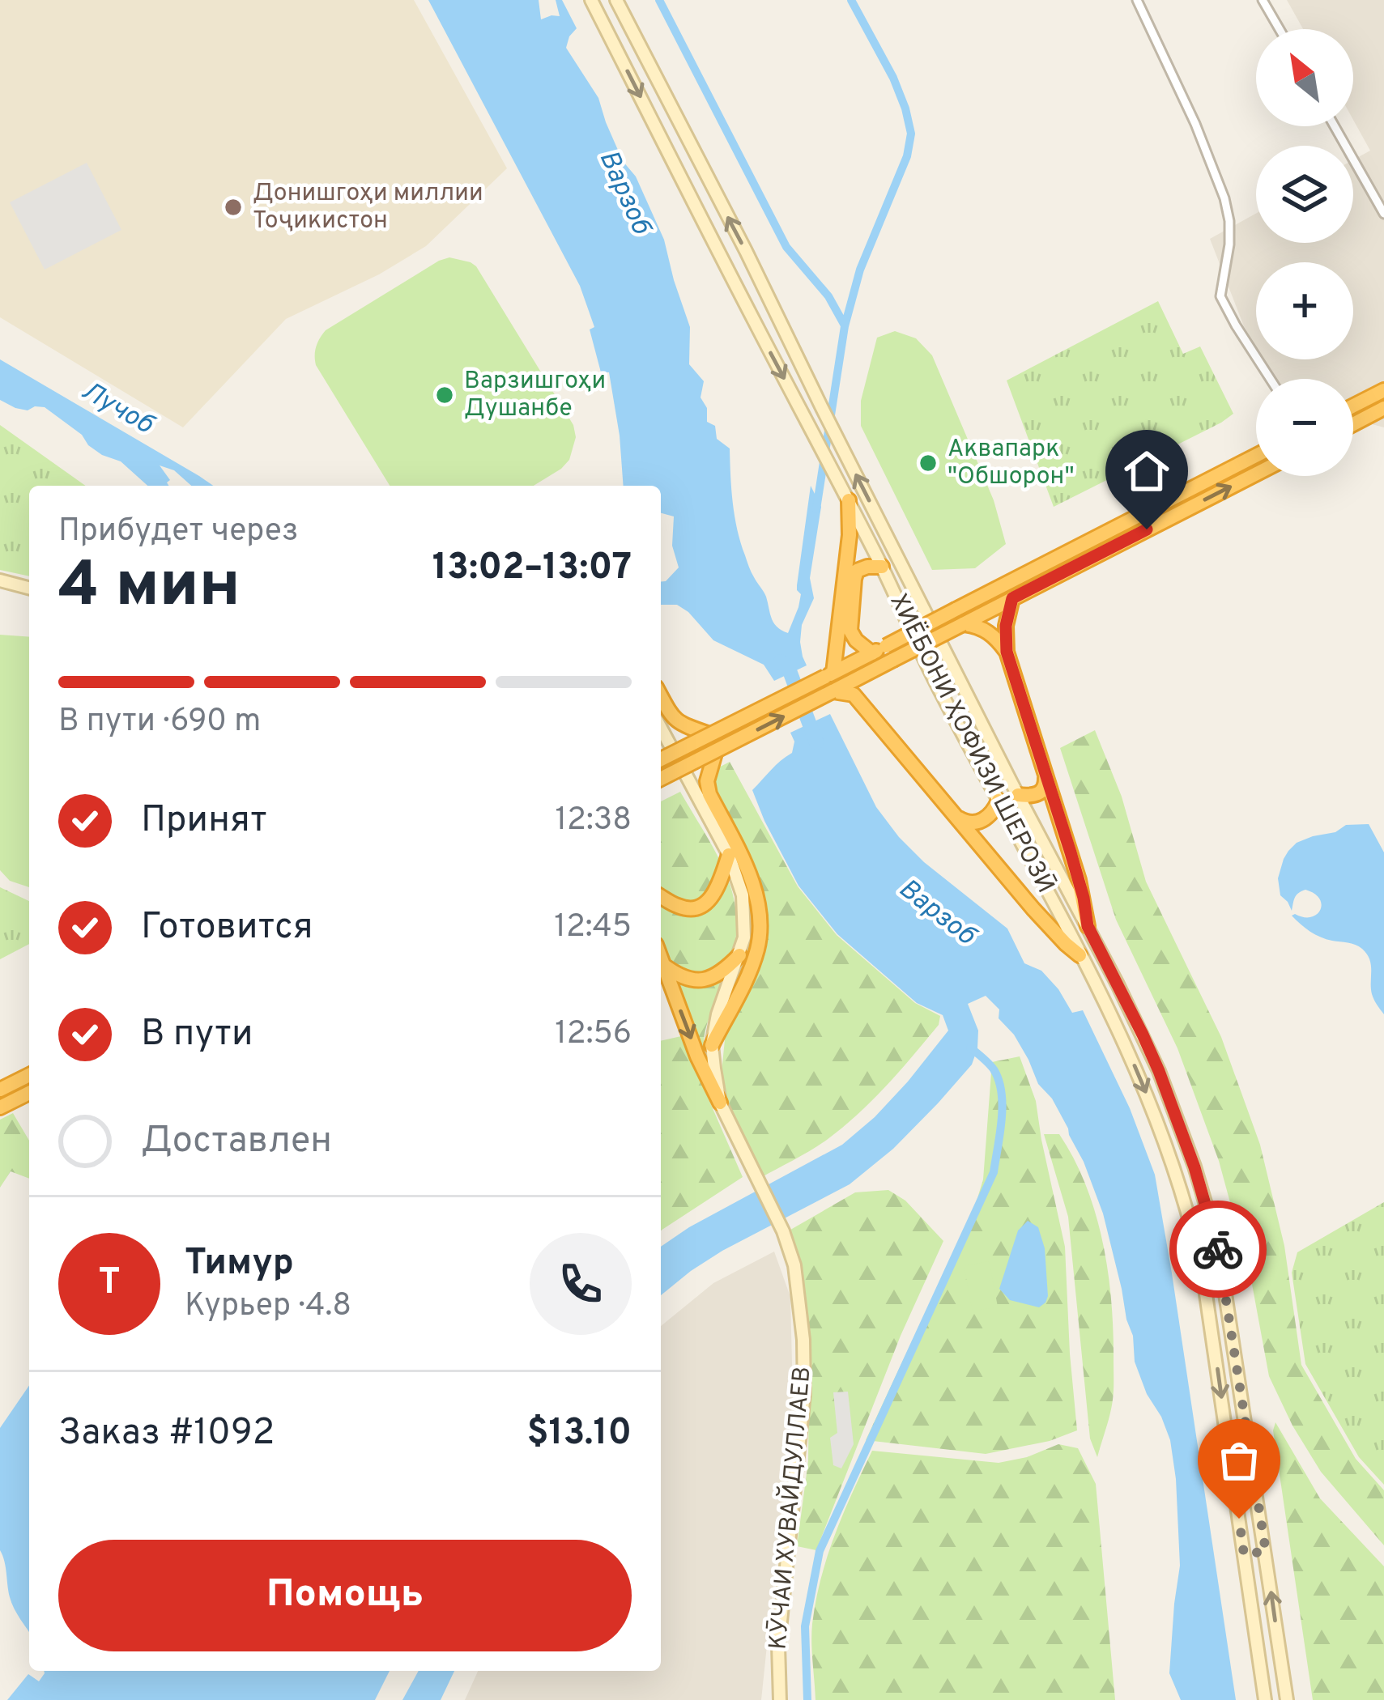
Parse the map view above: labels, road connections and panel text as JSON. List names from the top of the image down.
{
  "streets": {
    "main road": ["ХИЁБОНИ ҲОФИЗИ ШЕРОЗӢ", "КӮЧАИ ХУВАЙДУЛЛАЕВ"]
  },
  "water": ["Варзоб", "Лучоб"],
  "places": ["Донишгоҳи миллии Тоҷикистон", "Варзишгоҳи Душанбе", "Аквапарк \"Обшорон\""],
  "north": "top left",
  "page": {
    "map_buttons": ["+", "−"],
    "heading": ["4 мин", "Прибудет через", "13:02–13:07"],
    "panel": [
      "Тимур",
      "Курьер · 4.8",
      "Заказ #1092",
      "$13.10"
    ],
    "bar": "В пути · 690 m",
    "list": [
      ["Принят", "12:38"],
      ["Готовится", "12:45"],
      ["В пути", "12:56"],
      "Доставлен"
    ],
    "round": "Т",
    "buttons": "Помощь"
  }
}
